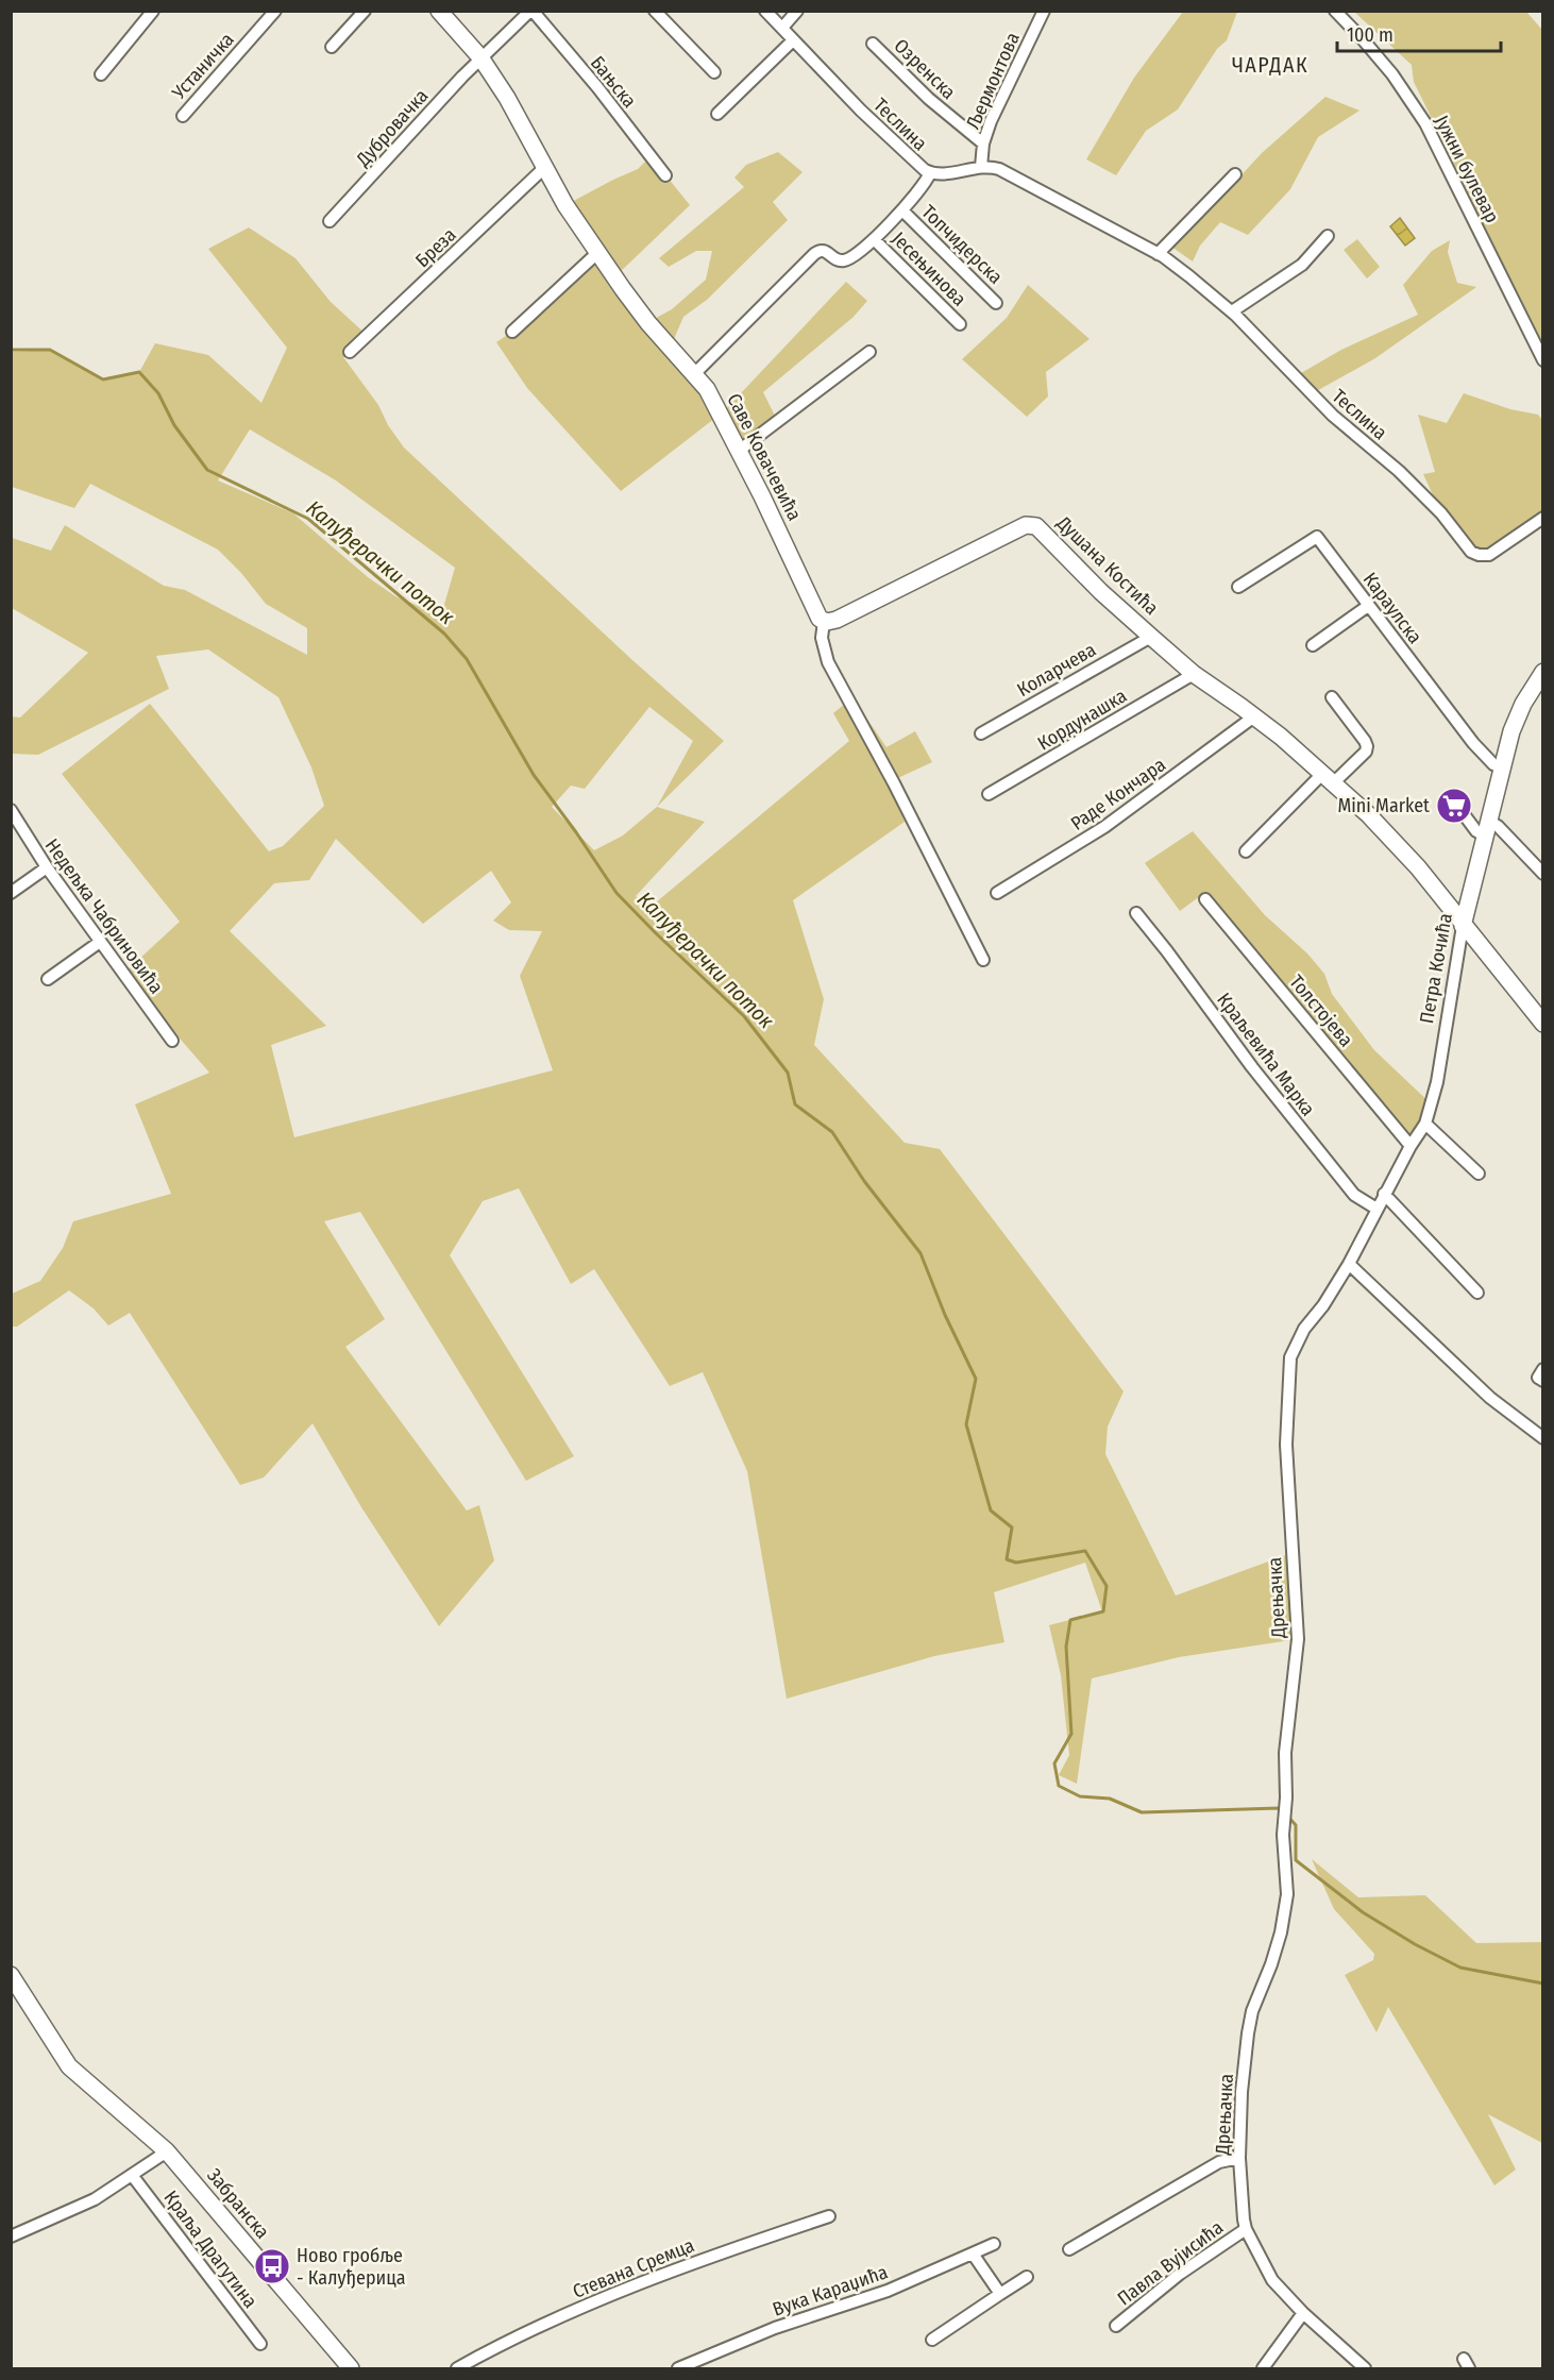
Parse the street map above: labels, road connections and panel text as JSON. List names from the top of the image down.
{
  "streets": {
    "street": [
      "Устаничка",
      "Озренска",
      "Љермонтова",
      "Бањска",
      "Теслина",
      "Дубровачка",
      "Јужни булевар",
      "Топчидерска",
      "Бреза",
      "Јесењинова",
      "Саве Ковачевића",
      "Душана Костића",
      "Караулска",
      "Коларчева",
      "Кордунашка",
      "Раде Кончара",
      "Недељка Чабриновића",
      "Петра Кочића",
      "Толстојева",
      "Краљевића Марка",
      "Дрењачка",
      "Забранска",
      "Краља Драгутина",
      "Павла Вујисића",
      "Стевана Сремца",
      "Вука Караџића"
    ]
  },
  "crossings": [
    ["Озренска", "Љермонтова"],
    ["Љермонтова", "Теслина"],
    ["Бањска", "Дубровачка"],
    ["Дубровачка", "Саве Ковачевића"],
    ["Бреза", "Саве Ковачевића"],
    ["Саве Ковачевића", "Душана Костића"],
    ["Душана Костића", "Коларчева"],
    ["Душана Костића", "Кордунашка"],
    ["Душана Костића", "Раде Кончара"],
    ["Душана Костића", "Петра Кочића"],
    ["Караулска", "Петра Кочића"],
    ["Петра Кочића", "Толстојева"],
    ["Петра Кочића", "Краљевића Марка"],
    ["Петра Кочића", "Дрењачка"],
    ["Дрењачка", "Павла Вујисића"]
  ],
  "districts": ["ЧАРДАК"],
  "water": ["Калуђерачки поток"],
  "places": {
    "supermarket": ["Mini Market"],
    "bus stop": ["Ново гробље - Калуђерица"]
  },
  "scale_bar": "100 m"
}
